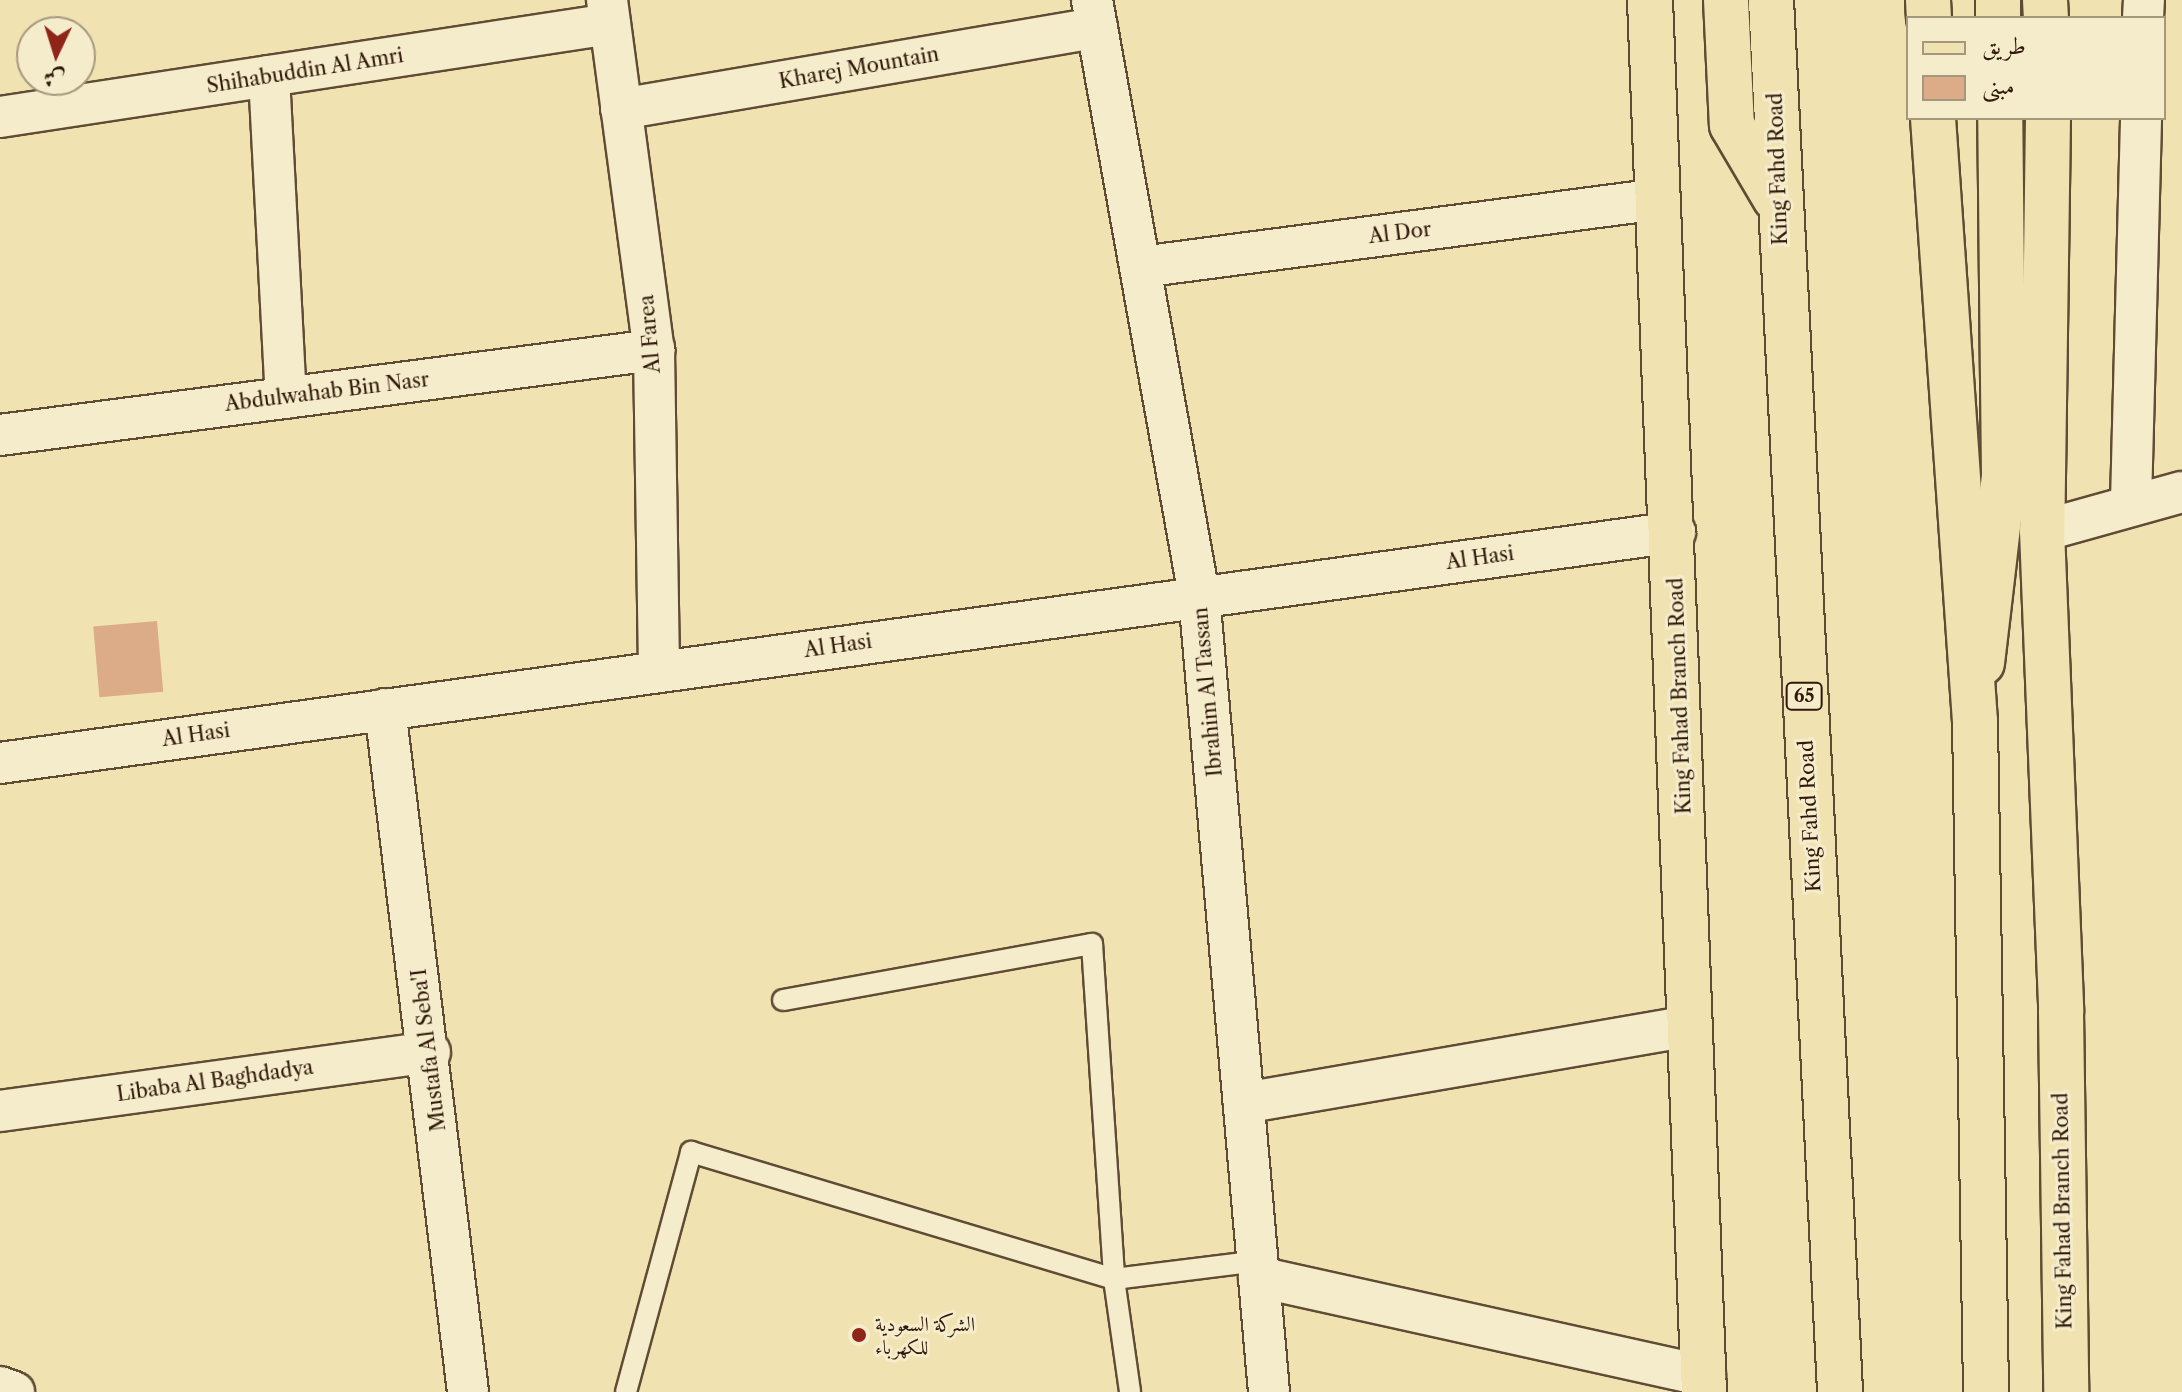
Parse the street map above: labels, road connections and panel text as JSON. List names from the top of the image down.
{
  "streets": {
    "main road": ["King Fahd Road", "King Fahad Branch Road", "65"],
    "street": [
      "Kharej Mountain",
      "Shihabuddin Al Amri",
      "Al Dor",
      "Al Farea",
      "Abdulwahab Bin Nasr",
      "Al Hasi",
      "Ibrahim Al Tassan",
      "Mustafa Al Seba'I",
      "Libaba Al Baghdadya"
    ]
  },
  "crossings": [
    ["Kharej Mountain", "Al Farea"],
    ["Kharej Mountain", "Ibrahim Al Tassan"],
    ["Shihabuddin Al Amri", "Al Farea"],
    ["Al Dor", "Ibrahim Al Tassan"],
    ["Al Dor", "King Fahad Branch Road"],
    ["Al Farea", "Abdulwahab Bin Nasr"],
    ["Al Farea", "Al Hasi"],
    ["Al Hasi", "Ibrahim Al Tassan"],
    ["Al Hasi", "King Fahad Branch Road"],
    ["Al Hasi", "Mustafa Al Seba'I"],
    ["Mustafa Al Seba'I", "Libaba Al Baghdadya"]
  ],
  "places": ["الشركة السعودية للكهرباء"],
  "legend": ["طريق", "مبنى"],
  "north": "bottom"
}
